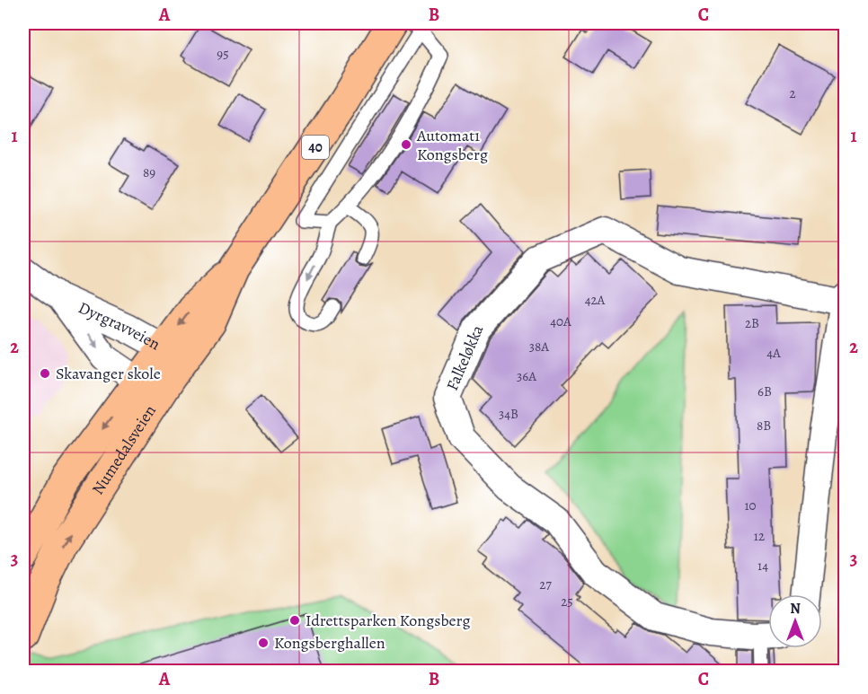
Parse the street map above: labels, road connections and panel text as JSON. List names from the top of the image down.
{
  "streets": {
    "main road": ["40", "Numedalsveien"],
    "street": ["Dyrgravveien", "Falkeløkka"]
  },
  "crossings": [
    ["Dyrgravveien", "Numedalsveien"]
  ],
  "places": [
    "Automat1 Kongsberg",
    "Skavanger skole",
    "Idrettsparken Kongsberg",
    "Kongsberghallen"
  ],
  "house_numbers": [
    "95",
    "2",
    "89",
    "42A",
    "40A",
    "2B",
    "38A",
    "4A",
    "36A",
    "6B",
    "34B",
    "8B",
    "10",
    "12",
    "14",
    "27",
    "25"
  ],
  "north": "top",
  "grid": {
    "columns": ["A", "B", "C"],
    "rows": ["1", "2", "3"]
  }
}
